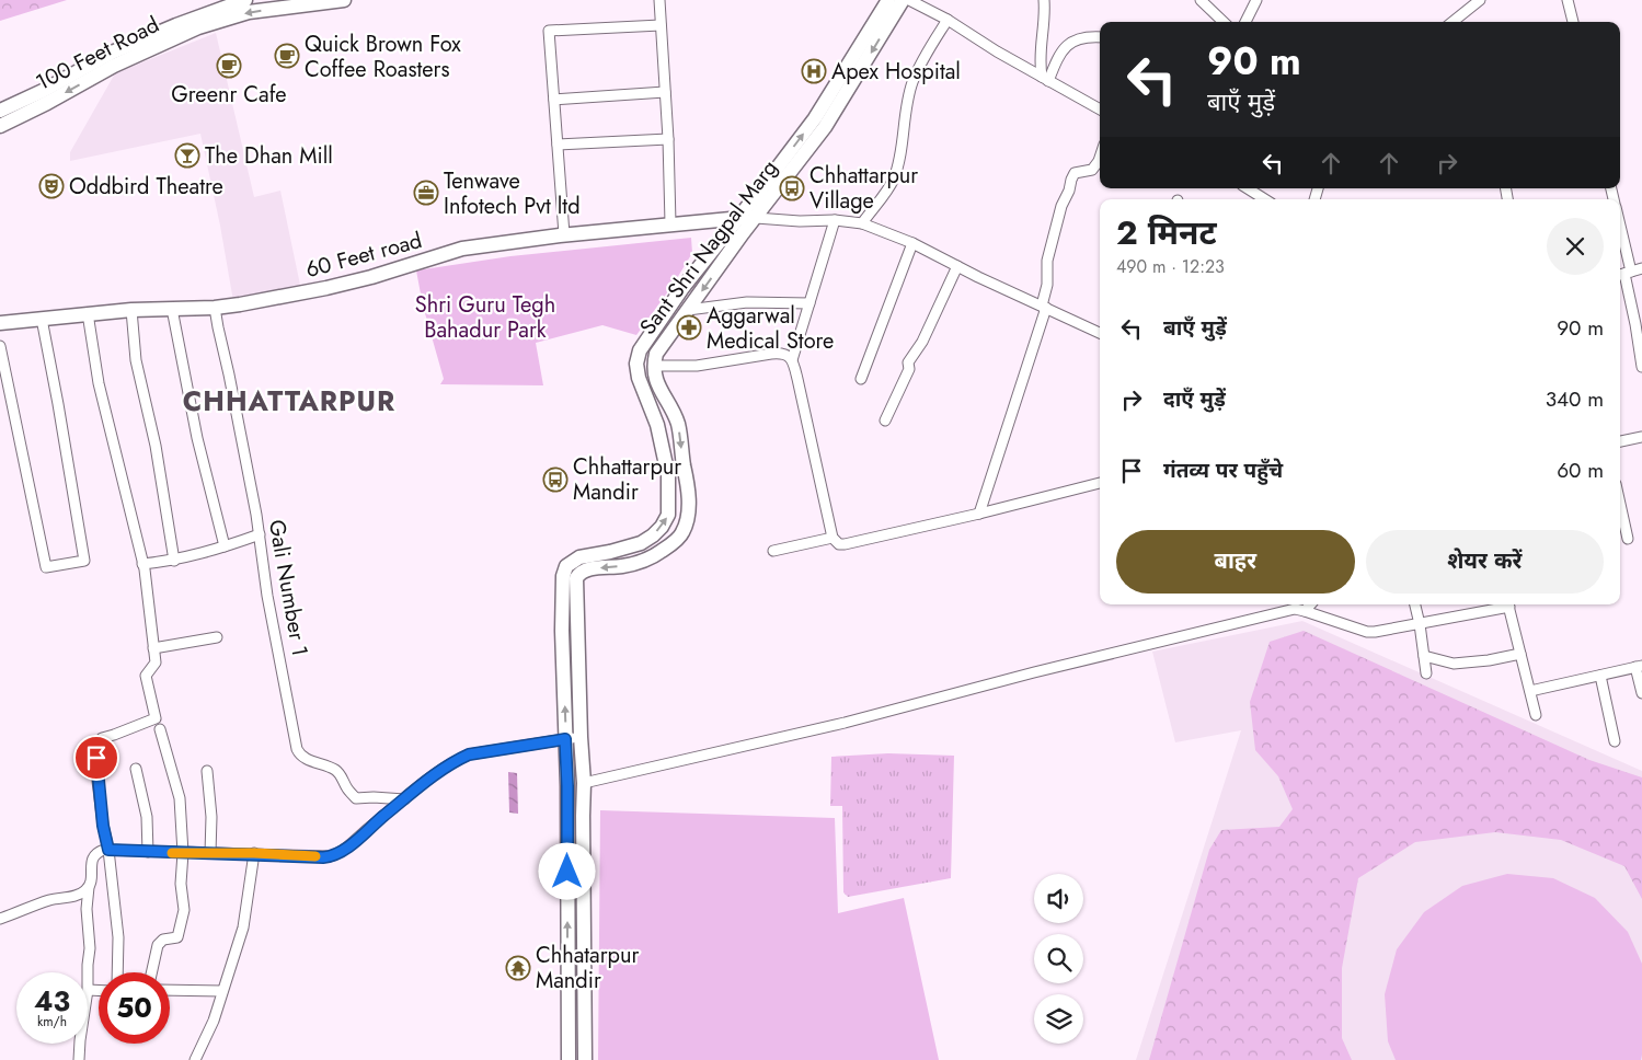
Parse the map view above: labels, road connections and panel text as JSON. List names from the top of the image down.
{
  "streets": {
    "main road": ["100 Feet Road", "Sant Shri Nagpal Marg", "60 Feet road"],
    "street": ["Gali Number 1"]
  },
  "crossings": [
    ["Sant Shri Nagpal Marg", "60 Feet road"],
    ["60 Feet road", "Gali Number 1"]
  ],
  "districts": ["CHHATTARPUR"],
  "parks": ["Shri Guru Tegh Bahadur Park"],
  "places": {
    "cafe": ["Quick Brown Fox Coffee Roasters", "Greenr Cafe"],
    "hospital": ["Apex Hospital"],
    "bar": ["The Dhan Mill"],
    "theatre": ["Oddbird Theatre"],
    "bus stop": ["Chhattarpur Village", "Chhattarpur Mandir"],
    "office": ["Tenwave Infotech Pvt ltd"],
    "pharmacy": ["Aggarwal Medical Store"],
    "temple": ["Chhatarpur Mandir"]
  },
  "page": {
    "turn": ["90 m", "बाएँ मुड़ें"],
    "heading": ["2 मिनट", "490 m · 12:23"],
    "list": [
      {
        "name": "बाएँ मुड़ें",
        "value": "90 m"
      },
      {
        "name": "दाएँ मुड़ें",
        "value": "340 m"
      },
      {
        "name": "गंतव्य पर पहुँचे",
        "value": "60 m"
      }
    ],
    "buttons": ["बाहर", "शेयर करें"],
    "speed": "43 km/h",
    "limit": "50"
  }
}
